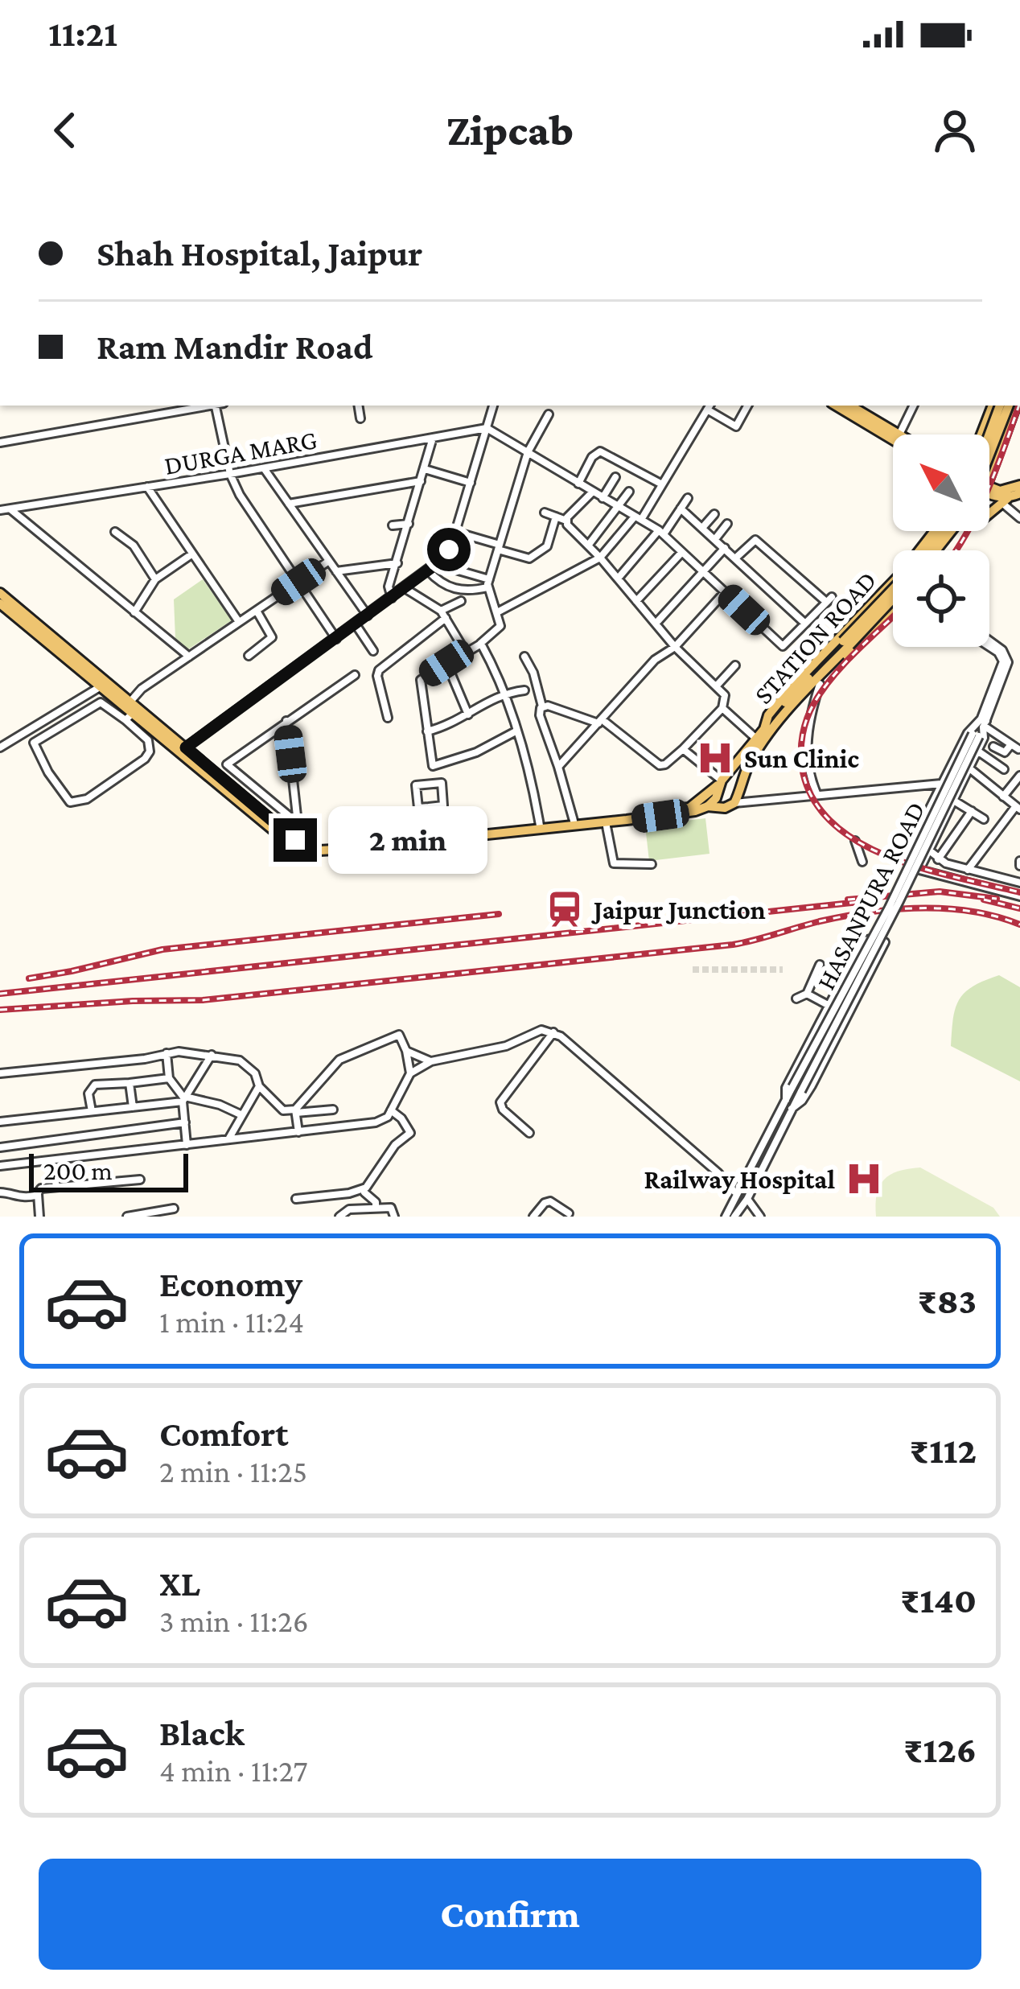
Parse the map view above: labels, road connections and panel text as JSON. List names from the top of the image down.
{
  "streets": {
    "main road": ["STATION ROAD"],
    "street": ["DURGA MARG", "HASANPURA ROAD"]
  },
  "places": {
    "hospital": ["Sun Clinic", "Railway Hospital"],
    "station": ["Jaipur Junction"]
  },
  "scale_bar": "200 m",
  "north": "top left",
  "page": {
    "status": "11:21",
    "header": "Zipcab",
    "banner": ["Shah Hospital, Jaipur", "Ram Mandir Road"],
    "bubble": "2 min",
    "scale": "200 m",
    "list": [
      {
        "name": "Economy",
        "note": "1 min · 11:24",
        "value": "₹83"
      },
      {
        "name": "Comfort",
        "note": "2 min · 11:25",
        "value": "₹112"
      },
      {
        "name": "XL",
        "note": "3 min · 11:26",
        "value": "₹140"
      },
      {
        "name": "Black",
        "note": "4 min · 11:27",
        "value": "₹126"
      }
    ],
    "buttons": "Confirm"
  }
}
